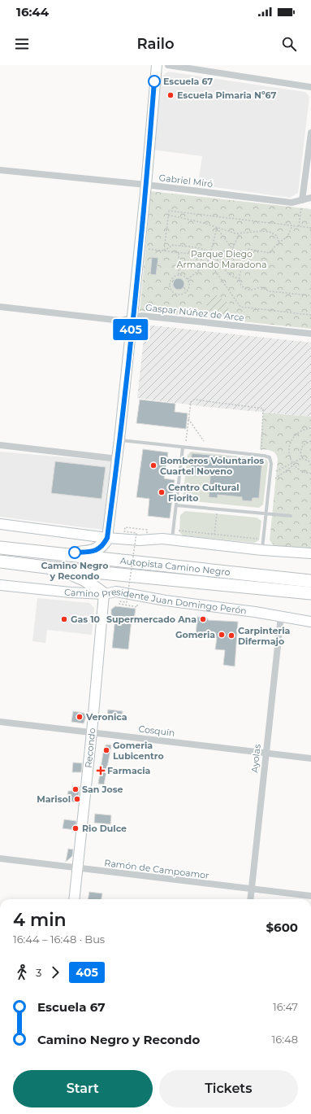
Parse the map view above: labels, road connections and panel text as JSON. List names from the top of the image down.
{
  "streets": {
    "highway": ["Autopista Camino Negro"],
    "street": [
      "Gabriel Miró",
      "Gaspar Núñez de Arce",
      "Camino Presidente Juan Domingo Perón",
      "Cosquín",
      "Recondo",
      "Ayolas",
      "Ramón de Campoamor"
    ]
  },
  "crossings": [
    ["Camino Presidente Juan Domingo Perón", "Recondo"],
    ["Camino Presidente Juan Domingo Perón", "Ayolas"],
    ["Cosquín", "Recondo"],
    ["Cosquín", "Ayolas"],
    ["Recondo", "Ramón de Campoamor"],
    ["Ayolas", "Ramón de Campoamor"]
  ],
  "parks": ["Parque Diego Armando Maradona"],
  "places": {
    "other": [
      "Escuela 67",
      "Escuela Pimaria Nº67",
      "Bomberos Voluntarios Cuartel Noveno",
      "Centro Cultural Fiorito",
      "Camino Negro y Recondo",
      "Gas 10",
      "Supermercado Ana",
      "Gomeria",
      "Carpinteria Difermajo",
      "Veronica",
      "Gomeria Lubicentro",
      "San Jose",
      "Marisol",
      "Rio Dulce"
    ],
    "health": ["Farmacia"]
  },
  "lines": ["bus line 405"],
  "page": {
    "status": "16:44",
    "header": "Railo",
    "on_map": "405",
    "heading": ["4 min", "16:44 – 16:48 · Bus", "$600"],
    "legs": ["3", "405"],
    "list": [
      {
        "name": "Escuela 67",
        "value": "16:47"
      },
      {
        "name": "Camino Negro y Recondo",
        "value": "16:48"
      }
    ],
    "buttons": ["Start", "Tickets"]
  }
}
